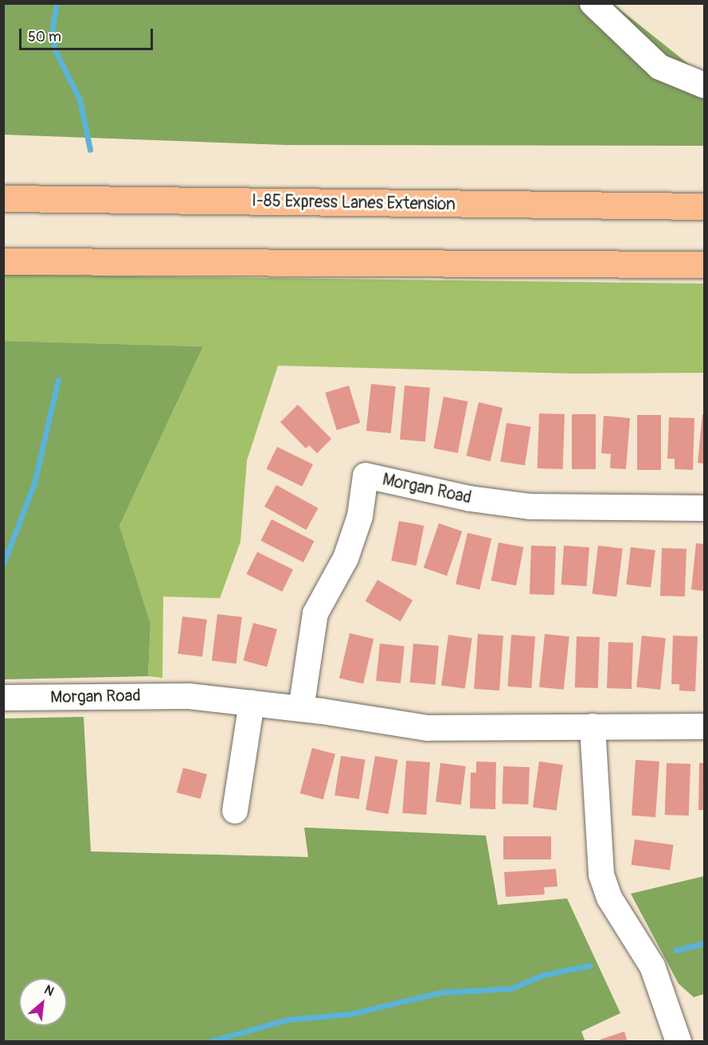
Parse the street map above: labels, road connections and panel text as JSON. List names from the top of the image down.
{
  "streets": {
    "highway": ["I-85 Express Lanes Extension"],
    "street": ["Morgan Road"]
  },
  "scale_bar": "50 m",
  "north": "top right"
}
